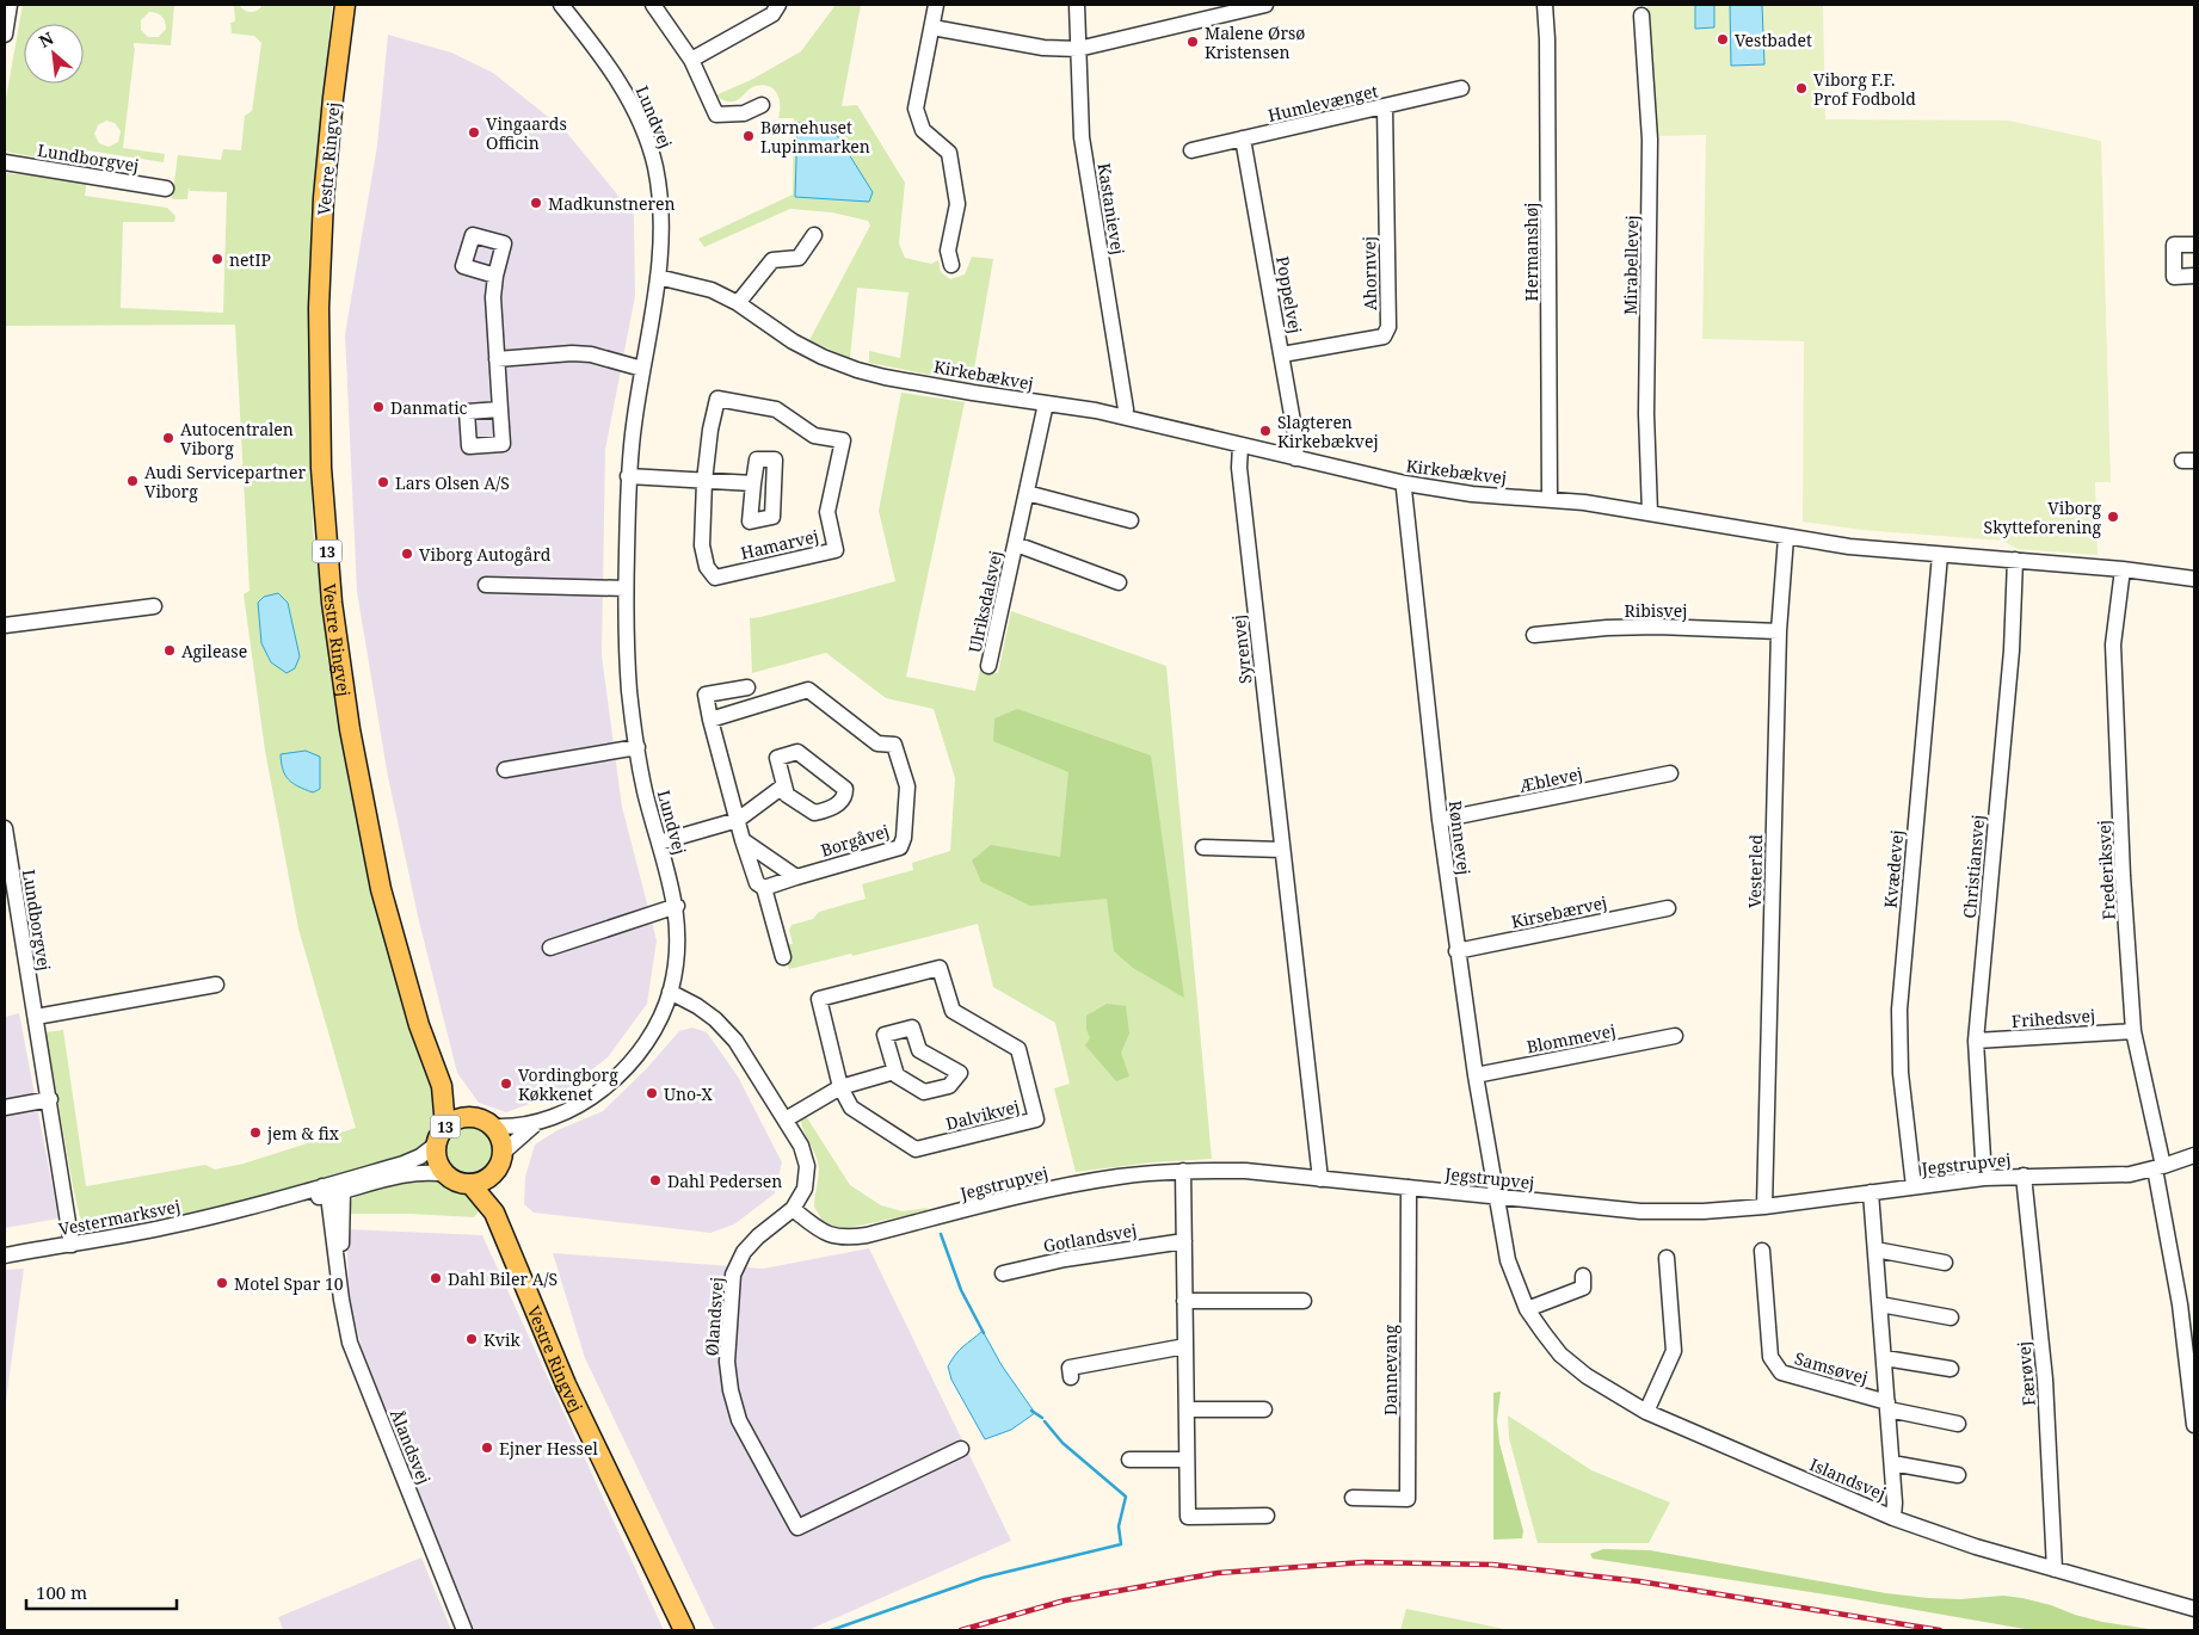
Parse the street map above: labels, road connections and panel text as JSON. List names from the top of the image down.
{
  "streets": {
    "main road": ["Vestre Ringvej", "13"],
    "street": [
      "Humlevænget",
      "Lundvej",
      "Lundborgvej",
      "Kastanievej",
      "Hermanshøj",
      "Mirabellevej",
      "Ahornvej",
      "Poppelvej",
      "Kirkebækvej",
      "Hamarvej",
      "Ulriksdalsvej",
      "Ribisvej",
      "Syrenvej",
      "Æblevej",
      "Rønnevej",
      "Borgåvej",
      "Christiansvej",
      "Kvædevej",
      "Frederiksvej",
      "Vesterled",
      "Kirsebærvej",
      "Frihedsvej",
      "Blommevej",
      "Dalvikvej",
      "Jegstrupvej",
      "Vestermarksvej",
      "Gotlandsvej",
      "Ølandsvej",
      "Samsøvej",
      "Dannevang",
      "Færøvej",
      "Ålandsvej",
      "Islandsvej"
    ]
  },
  "crossings": [
    ["Humlevænget", "Ahornvej"],
    ["Humlevænget", "Poppelvej"],
    ["Lundvej", "Vestre Ringvej"],
    ["Lundvej", "Kirkebækvej"],
    ["Lundvej", "13"],
    ["Lundvej", "Vestermarksvej"],
    ["Lundvej", "Ølandsvej"],
    ["Lundborgvej", "Vestermarksvej"],
    ["Vestre Ringvej", "13"],
    ["Vestre Ringvej", "Vestermarksvej"],
    ["Kastanievej", "Kirkebækvej"],
    ["Hermanshøj", "Kirkebækvej"],
    ["Mirabellevej", "Kirkebækvej"],
    ["Ahornvej", "Poppelvej"],
    ["Poppelvej", "Kirkebækvej"],
    ["Kirkebækvej", "Ulriksdalsvej"],
    ["Kirkebækvej", "Syrenvej"],
    ["Kirkebækvej", "Rønnevej"],
    ["Kirkebækvej", "Christiansvej"],
    ["Kirkebækvej", "Kvædevej"],
    ["Kirkebækvej", "Frederiksvej"],
    ["Kirkebækvej", "Vesterled"],
    ["13", "Vestermarksvej"],
    ["Ribisvej", "Vesterled"],
    ["Syrenvej", "Jegstrupvej"],
    ["Æblevej", "Rønnevej"],
    ["Rønnevej", "Kirsebærvej"],
    ["Rønnevej", "Blommevej"],
    ["Rønnevej", "Jegstrupvej"],
    ["Rønnevej", "Islandsvej"],
    ["Christiansvej", "Frihedsvej"],
    ["Christiansvej", "Jegstrupvej"],
    ["Kvædevej", "Jegstrupvej"],
    ["Frederiksvej", "Frihedsvej"],
    ["Frederiksvej", "Jegstrupvej"],
    ["Vesterled", "Jegstrupvej"],
    ["Jegstrupvej", "Ølandsvej"],
    ["Jegstrupvej", "Dannevang"],
    ["Jegstrupvej", "Færøvej"],
    ["Jegstrupvej", "Islandsvej"],
    ["Vestermarksvej", "Ålandsvej"],
    ["Færøvej", "Islandsvej"]
  ],
  "places": [
    "Vestbadet",
    "Malene Ørsø Kristensen",
    "Viborg F.F. Prof Fodbold",
    "Vingaards Officin",
    "Børnehuset Lupinmarken",
    "Madkunstneren",
    "netIP",
    "Danmatic",
    "Slagteren Kirkebækvej",
    "Autocentralen Viborg",
    "Audi Servicepartner Viborg",
    "Lars Olsen A/S",
    "Viborg Skytteforening",
    "Viborg Autogård",
    "Agilease",
    "Vordingborg Køkkenet",
    "Uno-X",
    "jem & fix",
    "Dahl Pedersen",
    "Dahl Biler A/S",
    "Motel Spar 10",
    "Kvik",
    "Ejner Hessel"
  ],
  "scale_bar": "100 m",
  "north": "top left"
}
